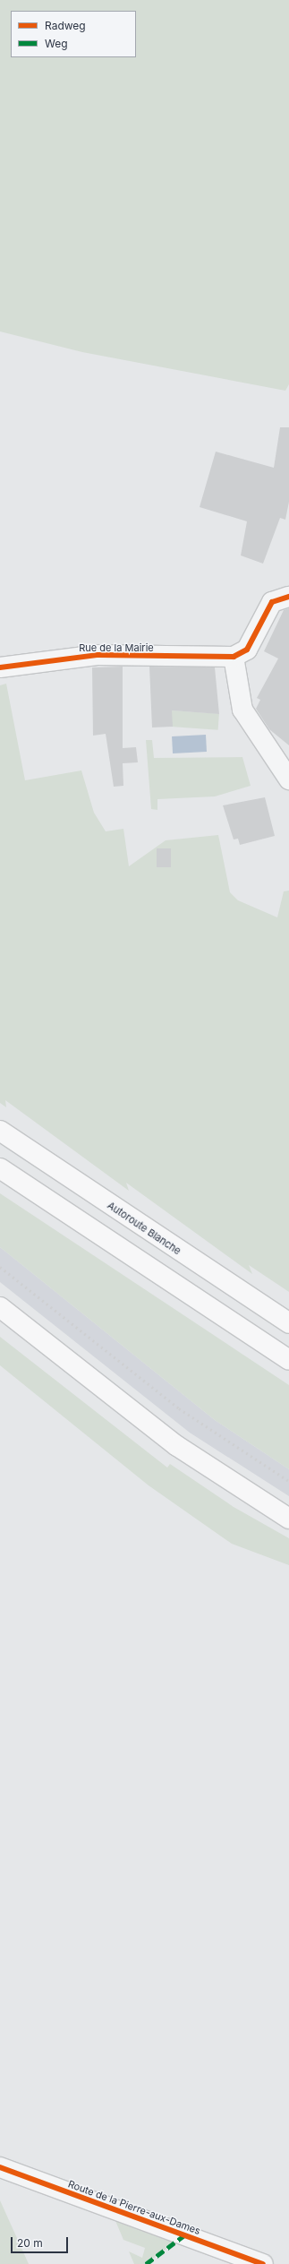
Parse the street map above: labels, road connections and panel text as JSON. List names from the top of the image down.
{
  "streets": {
    "main road": ["Autoroute Blanche"],
    "street": ["Rue de la Mairie", "Route de la Pierre-aux-Dames"]
  },
  "legend": ["Radweg", "Weg"],
  "scale_bar": "20 m"
}
